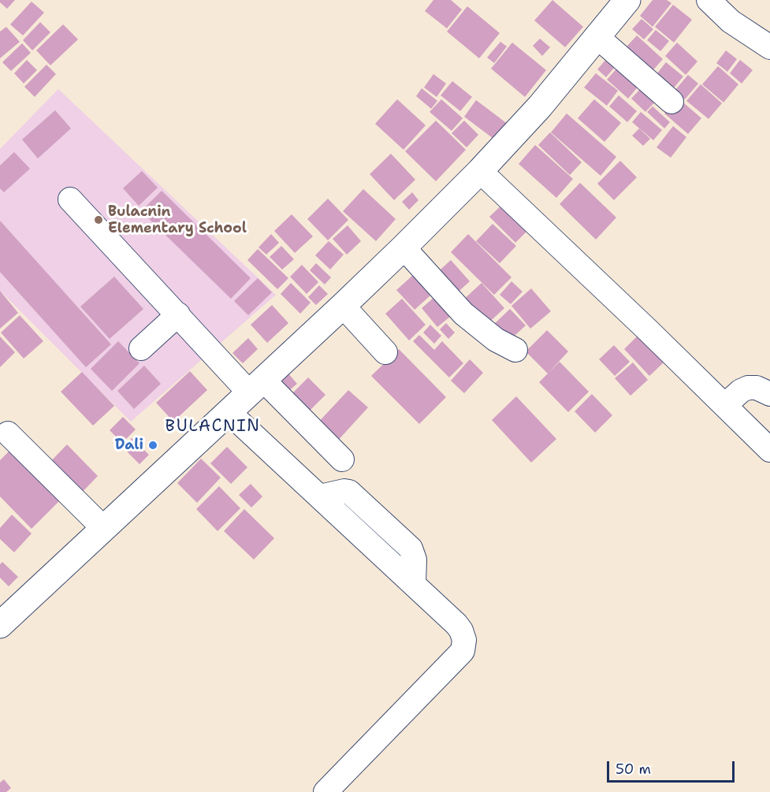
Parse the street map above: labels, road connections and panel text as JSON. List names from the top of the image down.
{
  "districts": ["BULACNIN"],
  "places": ["Bulacnin Elementary School", "Dali"],
  "scale_bar": "50 m"
}
